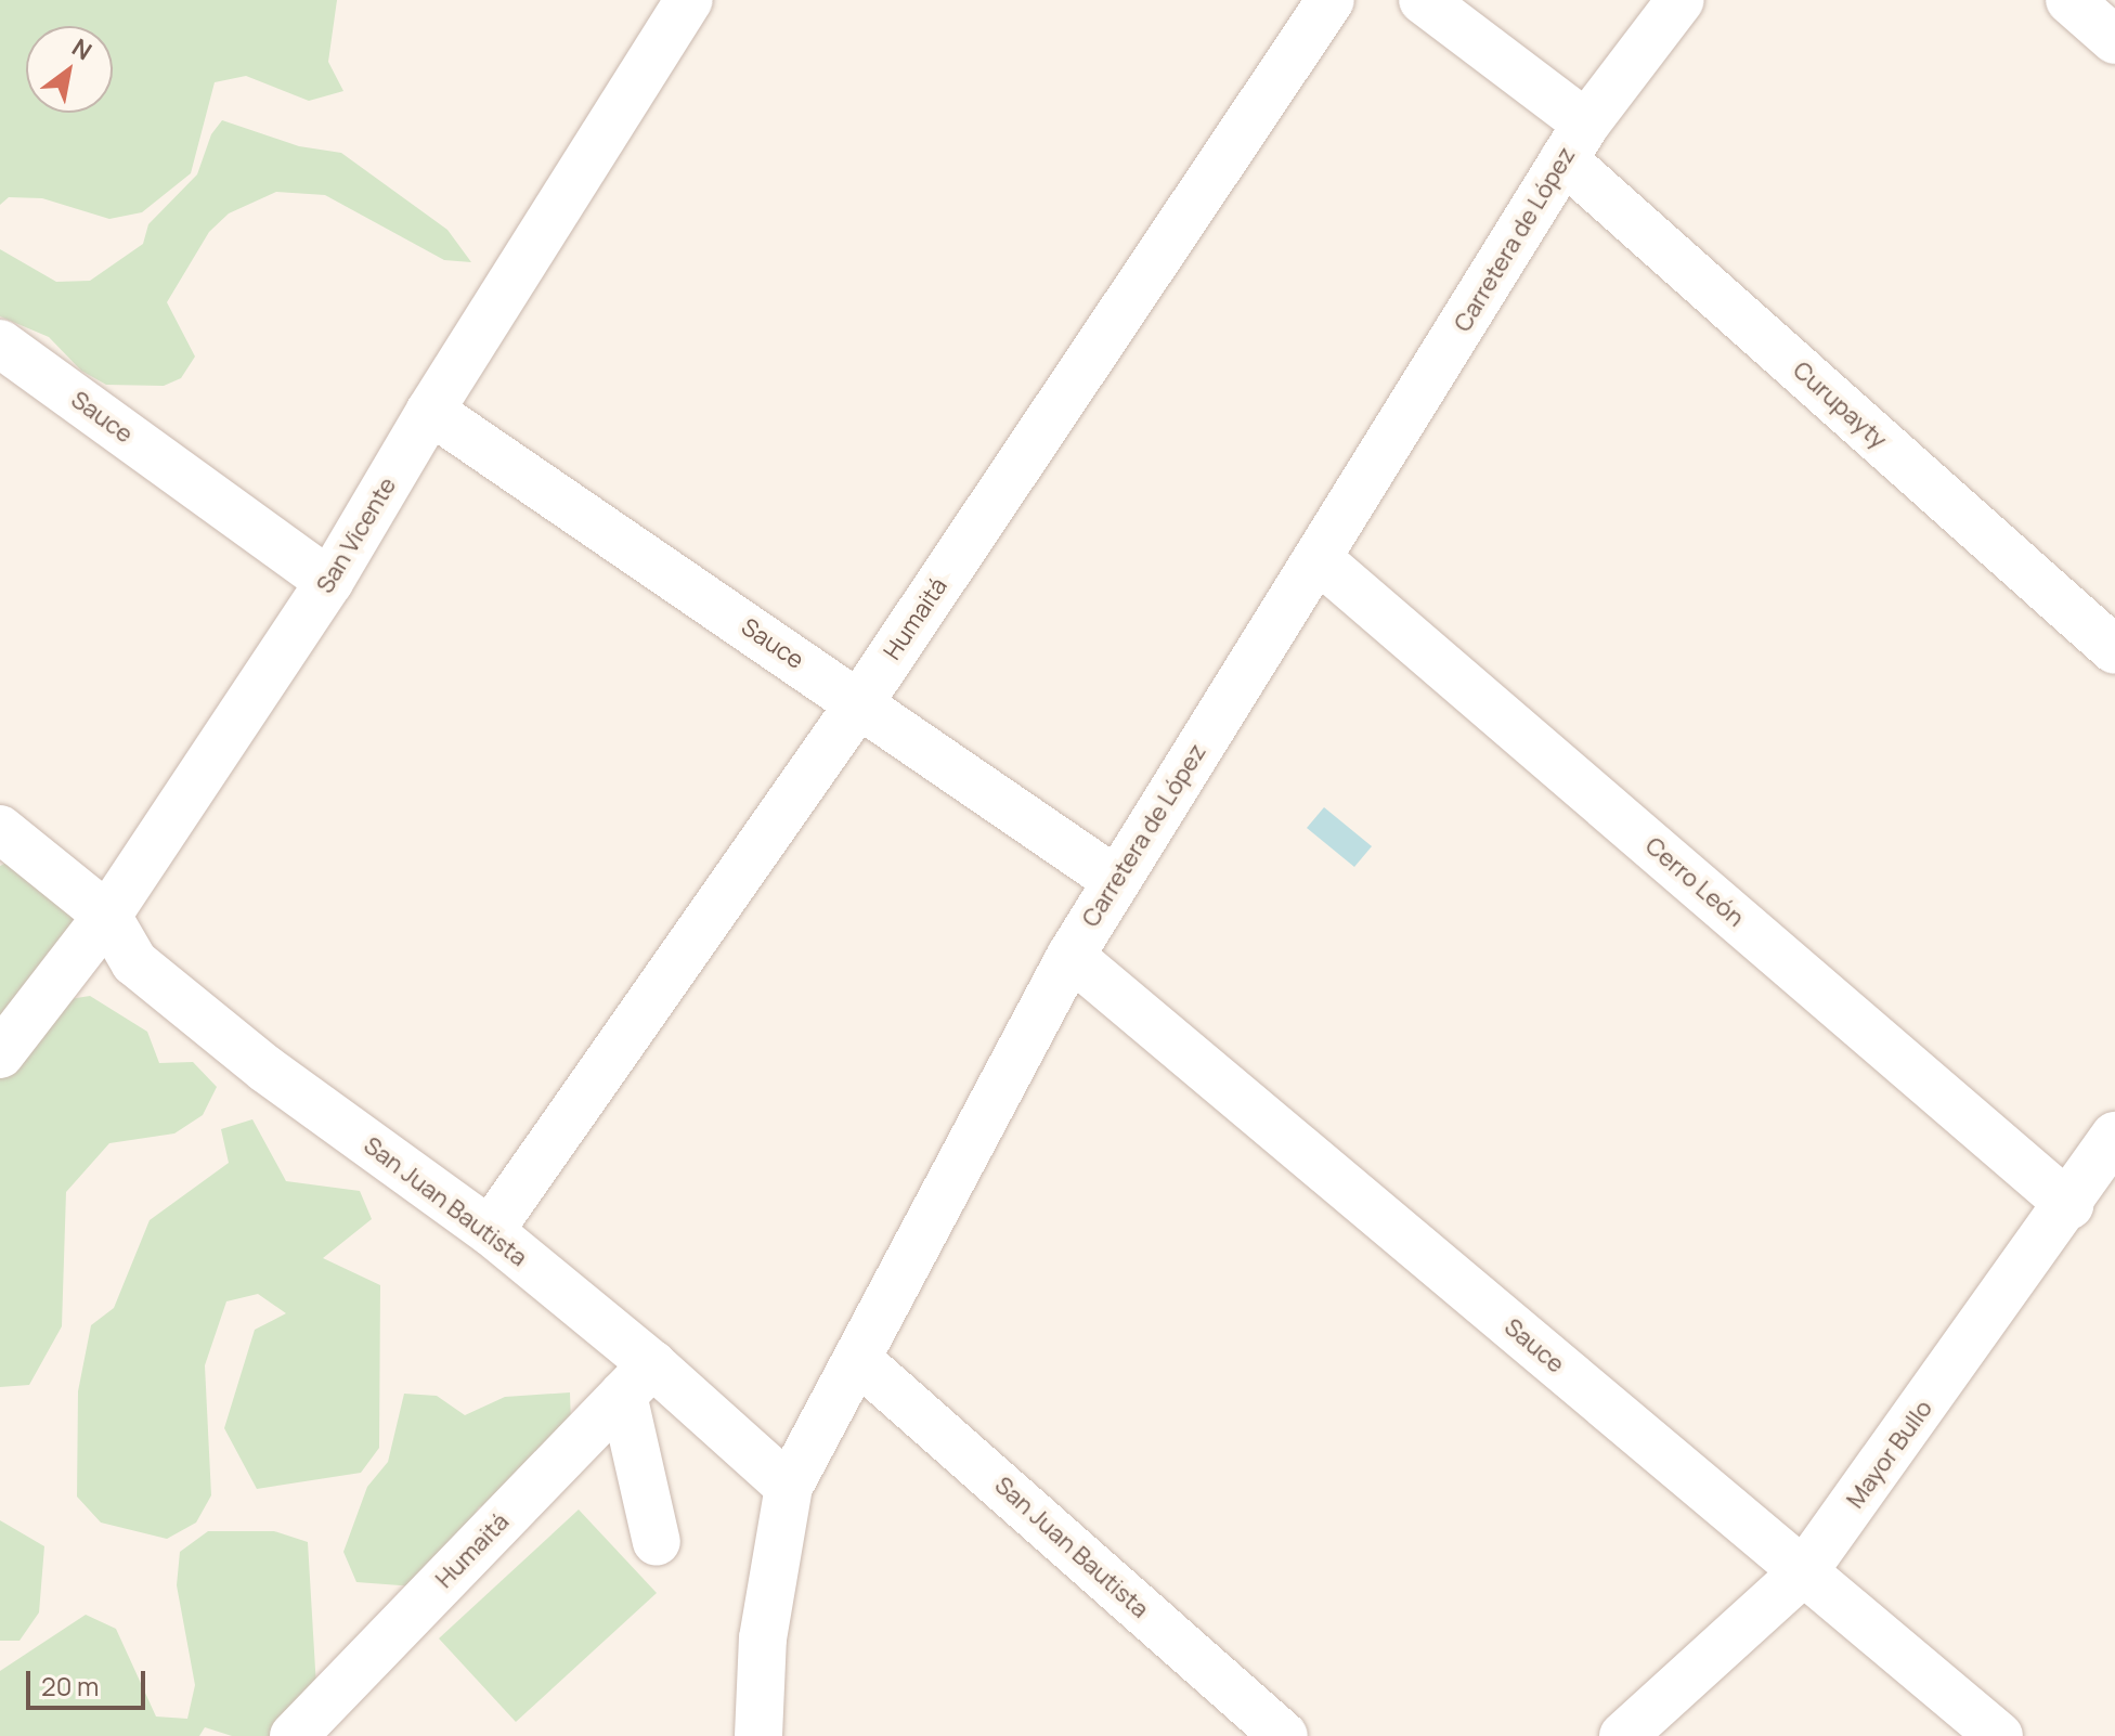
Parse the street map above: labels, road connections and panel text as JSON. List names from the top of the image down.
{
  "streets": {
    "street": [
      "Carretera de López",
      "Curupayty",
      "Sauce",
      "San Vicente",
      "Humaitá",
      "Cerro León",
      "San Juan Bautista",
      "Mayor Bullo"
    ]
  },
  "crossings": [
    ["Carretera de López", "Curupayty"],
    ["Carretera de López", "Sauce"],
    ["Carretera de López", "Cerro León"],
    ["Carretera de López", "San Juan Bautista"],
    ["Sauce", "San Vicente"],
    ["Sauce", "Humaitá"],
    ["Sauce", "Mayor Bullo"],
    ["San Vicente", "San Juan Bautista"],
    ["Humaitá", "San Juan Bautista"],
    ["Cerro León", "Mayor Bullo"]
  ],
  "scale_bar": "20 m",
  "north": "top right"
}
